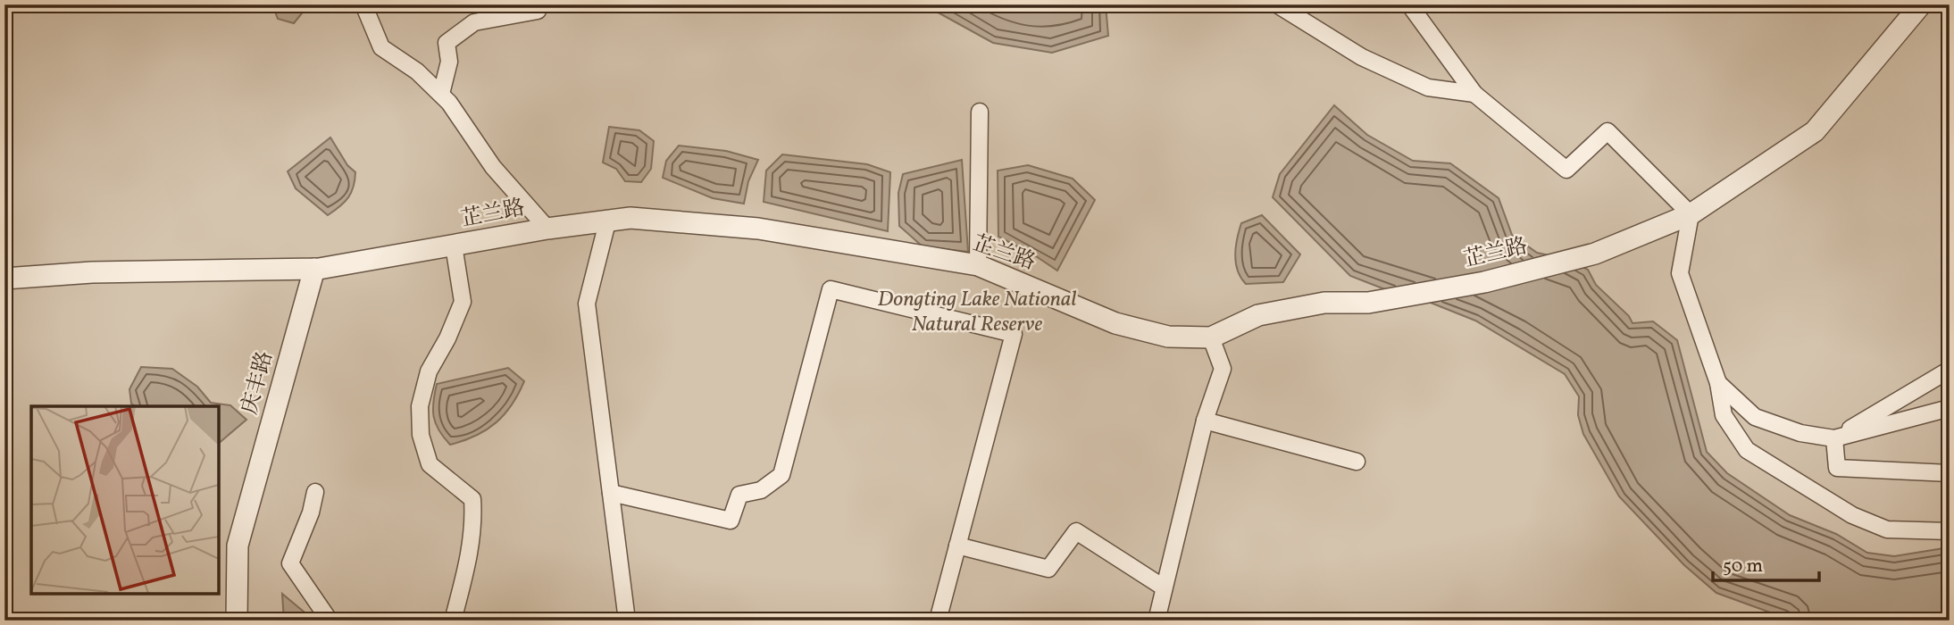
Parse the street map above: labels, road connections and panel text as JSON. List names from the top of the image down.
{
  "streets": {
    "street": ["芷兰路", "庆丰路"]
  },
  "crossings": [
    ["芷兰路", "庆丰路"]
  ],
  "parks": ["Dongting Lake National Natural Reserve"],
  "scale_bar": "50 m"
}
